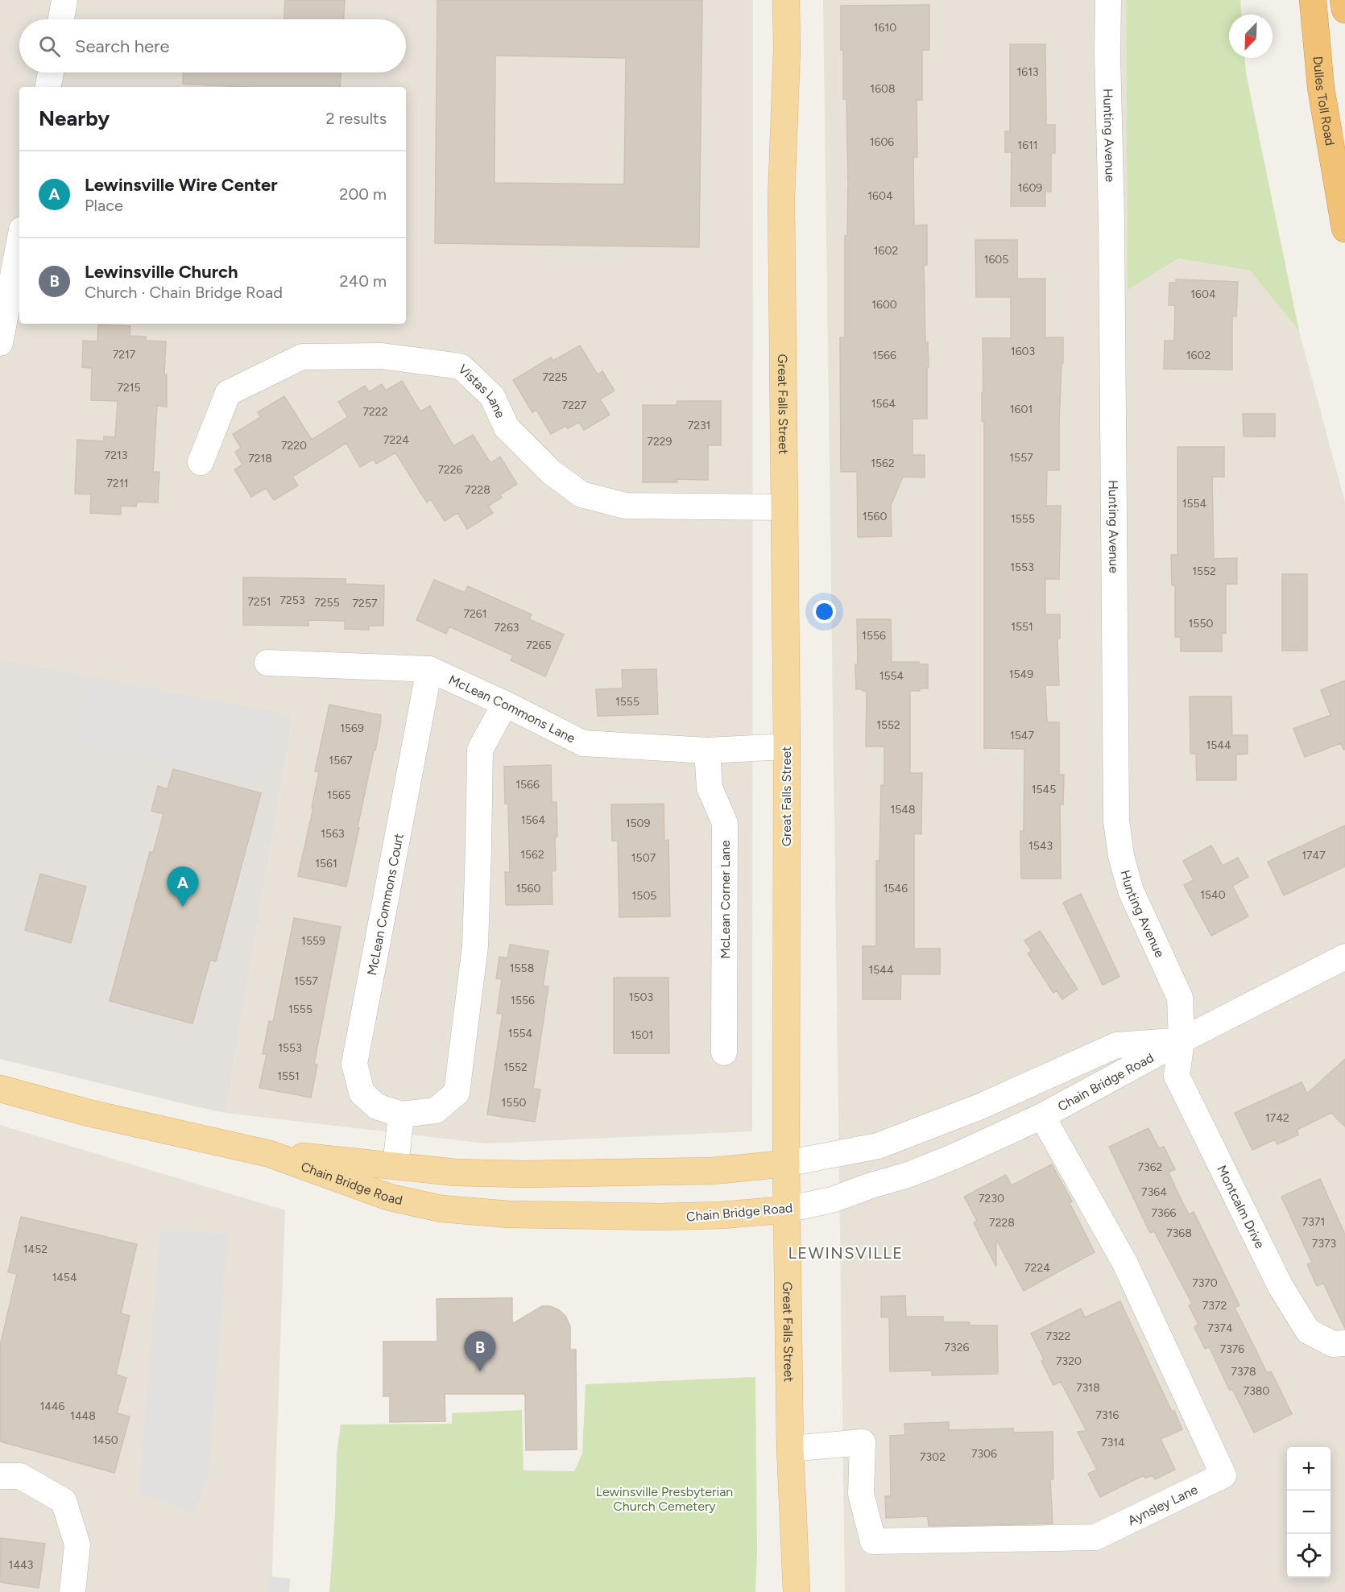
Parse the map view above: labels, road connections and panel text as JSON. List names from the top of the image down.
{
  "streets": {
    "highway": ["Dulles Toll Road"],
    "main road": ["Great Falls Street", "Chain Bridge Road"],
    "street": [
      "Hunting Avenue",
      "Vistas Lane",
      "McLean Commons Lane",
      "McLean Corner Lane",
      "McLean Commons Court",
      "Montcalm Drive",
      "Aynsley Lane"
    ]
  },
  "crossings": [
    ["Hunting Avenue", "Chain Bridge Road"],
    ["Hunting Avenue", "Montcalm Drive"],
    ["Vistas Lane", "Great Falls Street"],
    ["Great Falls Street", "McLean Commons Lane"],
    ["Great Falls Street", "Chain Bridge Road"],
    ["Great Falls Street", "Aynsley Lane"],
    ["McLean Commons Lane", "McLean Corner Lane"],
    ["McLean Commons Lane", "McLean Commons Court"],
    ["Chain Bridge Road", "Montcalm Drive"],
    ["Chain Bridge Road", "Aynsley Lane"]
  ],
  "districts": ["LEWINSVILLE"],
  "parks": ["Lewinsville Presbyterian Church Cemetery"],
  "house_numbers": [
    "1610",
    "1613",
    "1608",
    "1606",
    "1611",
    "1609",
    "1604",
    "1602",
    "1605",
    "1604",
    "1600",
    "1603",
    "7217",
    "1566",
    "1602",
    "7225",
    "7215",
    "1564",
    "7227",
    "1601",
    "7222",
    "7231",
    "7224",
    "7229",
    "7220",
    "7213",
    "1557",
    "7218",
    "1562",
    "7226",
    "7211",
    "7228",
    "1554",
    "1560",
    "1555",
    "1553",
    "1552",
    "7253",
    "7251",
    "7255",
    "7257",
    "7261",
    "1550",
    "1551",
    "7263",
    "1556",
    "7265",
    "1549",
    "1554",
    "1555",
    "1552",
    "1569",
    "1547",
    "1544",
    "1567",
    "1566",
    "1545",
    "1565",
    "1548",
    "1564",
    "1509",
    "1563",
    "1543",
    "1562",
    "1747",
    "1507",
    "1561",
    "1560",
    "1546",
    "1540",
    "1505",
    "1559",
    "1558",
    "1544",
    "1557",
    "1503",
    "1556",
    "1555",
    "1554",
    "1501",
    "1553",
    "1552",
    "1551",
    "1550",
    "1742",
    "7362",
    "7364",
    "7230",
    "7366",
    "7371",
    "7228",
    "7368",
    "7373",
    "1452",
    "7224",
    "1454",
    "7370",
    "7372",
    "7374",
    "7322",
    "7326",
    "7376",
    "7320",
    "7378",
    "7318",
    "7380",
    "1446",
    "7316",
    "1448",
    "1450",
    "7314",
    "7306",
    "7302",
    "1443"
  ],
  "north": "bottom left",
  "page": {
    "search": "Search here",
    "heading": ["Nearby", "2 results"],
    "list": [
      {
        "mark": "A",
        "name": "Lewinsville Wire Center",
        "note": "Place",
        "value": "200 m"
      },
      {
        "mark": "B",
        "name": "Lewinsville Church",
        "note": "Church · Chain Bridge Road",
        "value": "240 m"
      }
    ],
    "pins": ["A", "B"],
    "map_buttons": ["+", "−"]
  }
}
